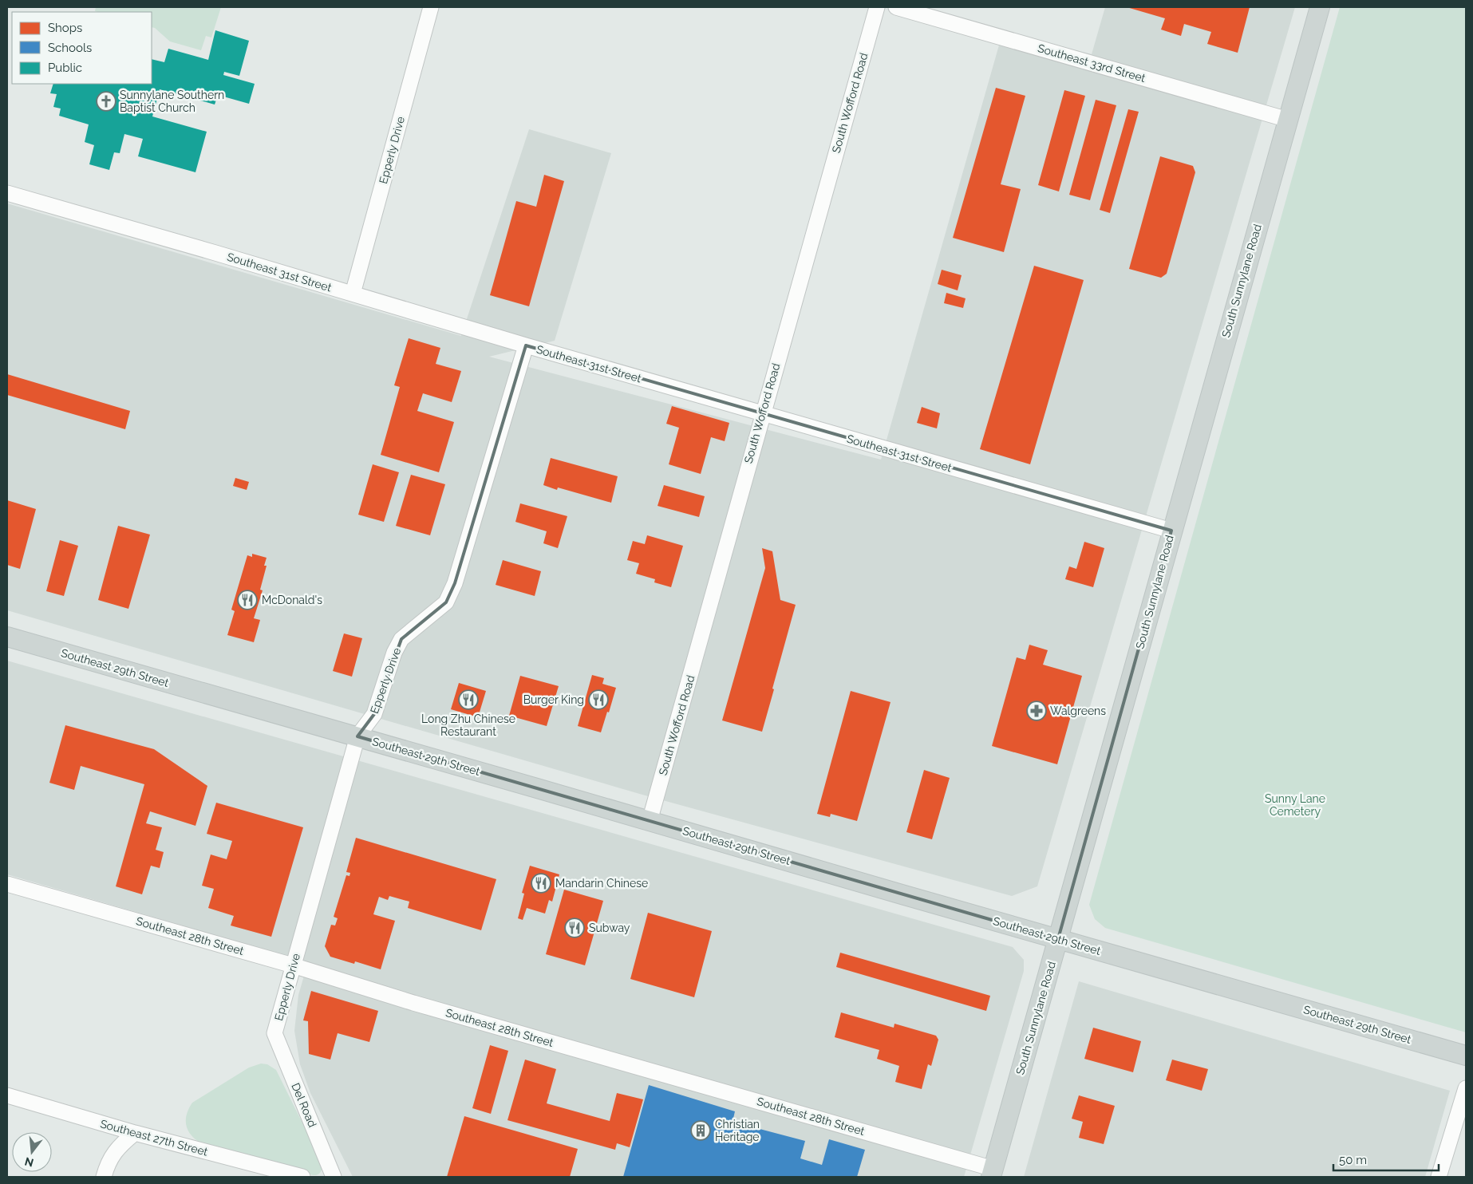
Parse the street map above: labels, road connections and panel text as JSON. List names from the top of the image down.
{
  "streets": {
    "main road": ["South Sunnylane Road", "Southeast 29th Street"],
    "street": [
      "Southeast 33rd Street",
      "South Wofford Road",
      "Epperly Drive",
      "Southeast 31st Street",
      "Southeast 28th Street",
      "Del Road",
      "Southeast 27th Street"
    ]
  },
  "crossings": [
    ["Southeast 33rd Street", "South Sunnylane Road"],
    ["South Wofford Road", "Southeast 31st Street"],
    ["South Wofford Road", "Southeast 29th Street"],
    ["Epperly Drive", "Southeast 31st Street"],
    ["Epperly Drive", "Southeast 29th Street"],
    ["Epperly Drive", "Southeast 28th Street"],
    ["Epperly Drive", "Del Road"],
    ["Southeast 31st Street", "South Sunnylane Road"],
    ["South Sunnylane Road", "Southeast 29th Street"],
    ["South Sunnylane Road", "Southeast 28th Street"]
  ],
  "parks": ["Sunny Lane Cemetery"],
  "places": {
    "church": ["Sunnylane Southern Baptist Church"],
    "restaurant": [
      "McDonald's",
      "Long Zhu Chinese Restaurant",
      "Burger King",
      "Mandarin Chinese",
      "Subway"
    ],
    "pharmacy": ["Walgreens"],
    "building": ["Christian Heritage"]
  },
  "legend": ["Shops", "Schools", "Public"],
  "scale_bar": "50 m",
  "north": "bottom"
}
